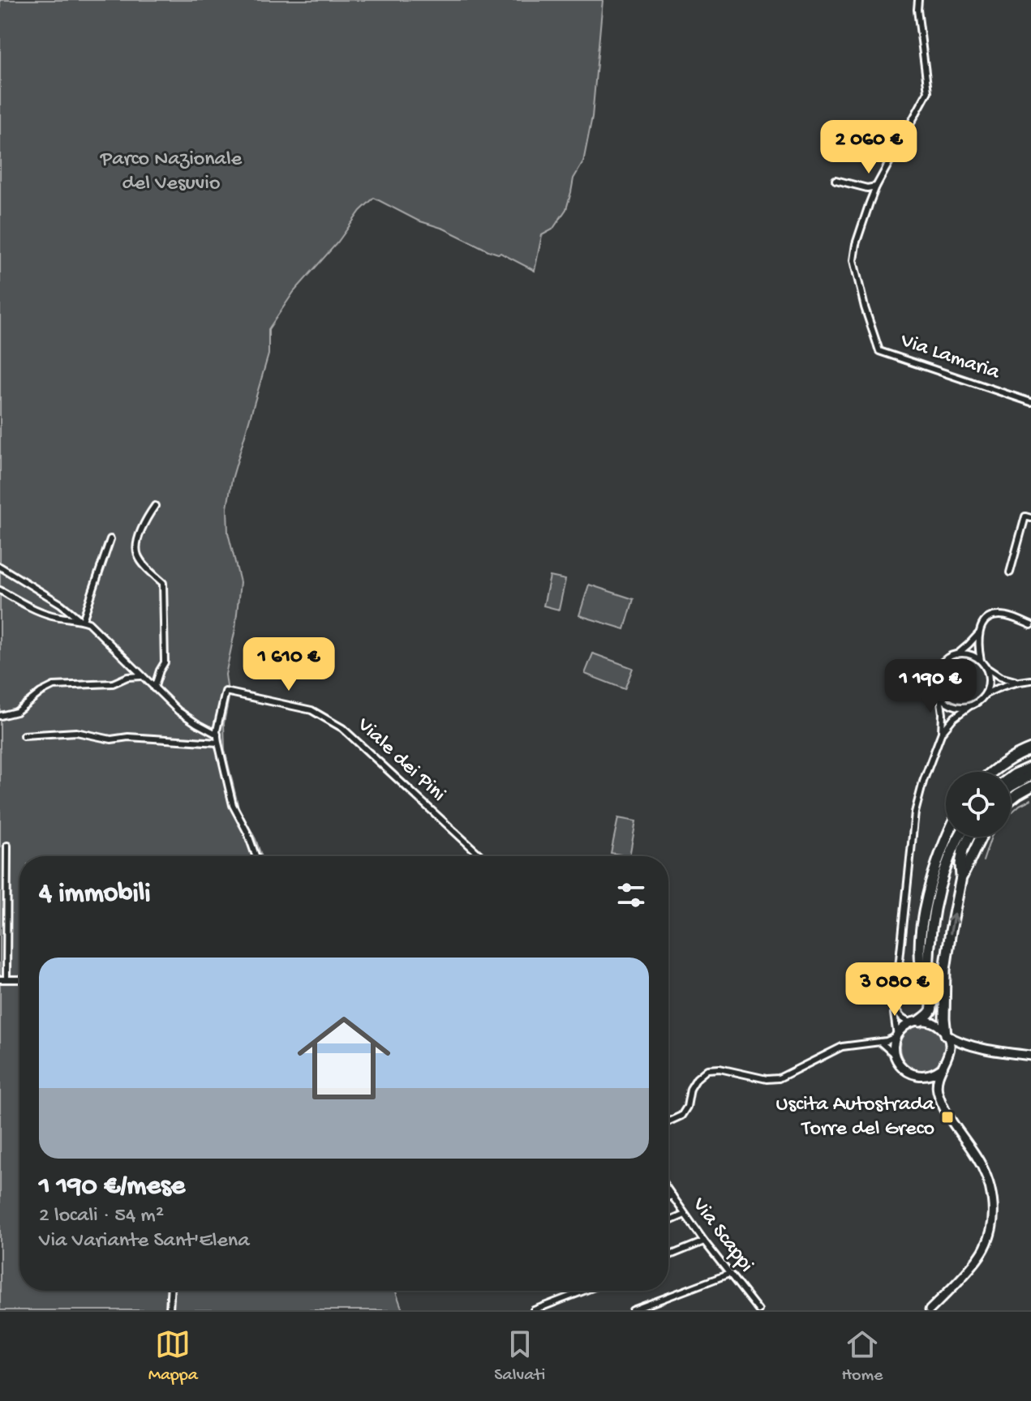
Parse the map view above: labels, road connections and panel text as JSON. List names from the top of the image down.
{
  "streets": {
    "street": ["Via Lamaria", "Viale dei Pini", "Via Scappi"]
  },
  "parks": ["Parco Nazionale del Vesuvio"],
  "places": {
    "transit": ["Uscita Autostrada Torre del Greco"]
  },
  "page": {
    "price": [
      "2 060 €",
      "1 610 €",
      "1 190 €",
      "3 080 €"
    ],
    "heading": "4 immobili",
    "list": [
      {
        "name": "1 190 €/mese",
        "note": "2 locali · 54 m² · Via Variante Sant'Elena"
      }
    ],
    "tabs": ["Mappa", "Salvati", "Home"]
  }
}
